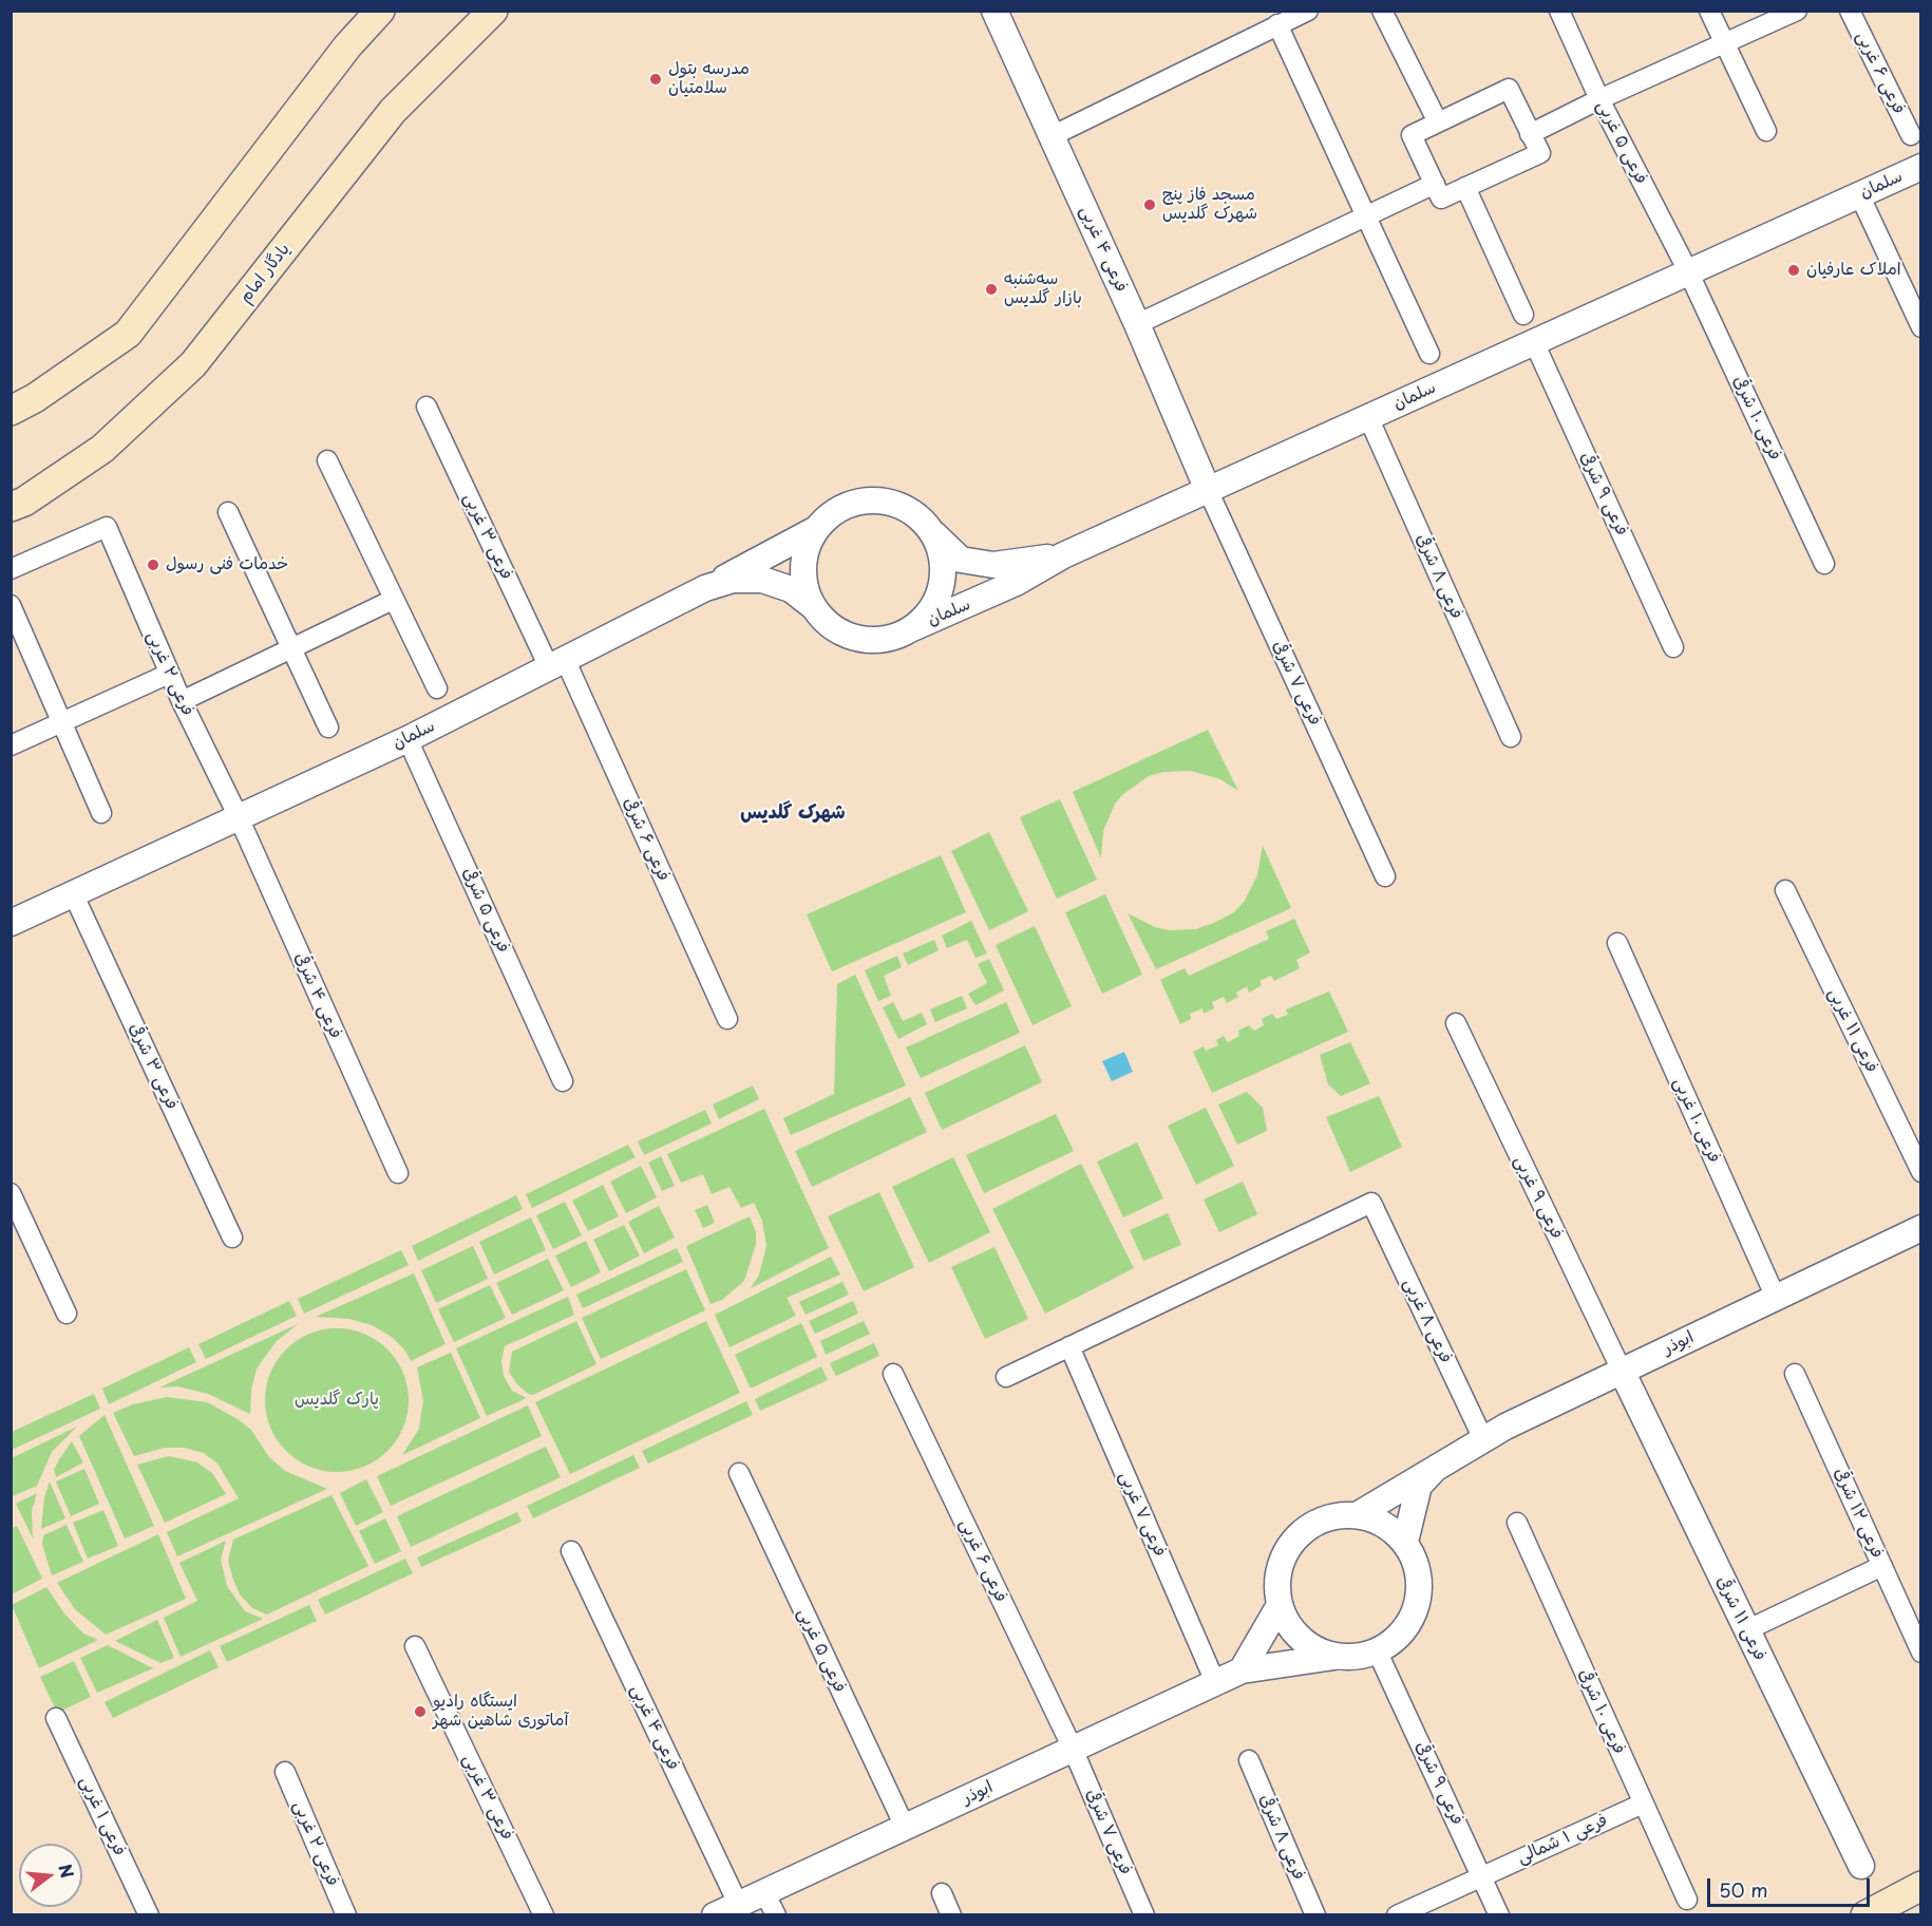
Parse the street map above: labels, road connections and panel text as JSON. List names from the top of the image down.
{
  "streets": {
    "main road": ["یادگار امام"],
    "street": [
      "فرعی ۶ غربی",
      "فرعی ۵ غربی",
      "سلمان",
      "فرعی ۴ غربی",
      "فرعی ۱۰ شرقی",
      "فرعی ۹ شرقی",
      "فرعی ۳ غربی",
      "فرعی ۸ شرقی",
      "فرعی ۲ غربی",
      "فرعی ۷ شرقی",
      "فرعی ۶ شرقی",
      "فرعی ۵ شرقی",
      "فرعی ۴ شرقی",
      "فرعی ۱۱ غربی",
      "فرعی ۳ شرقی",
      "فرعی ۱۰ غربی",
      "فرعی ۹ غربی",
      "فرعی ۸ غربی",
      "ابوذر",
      "فرعی ۱۲ شرقی",
      "فرعی ۷ غربی",
      "فرعی ۱۱ شرقی",
      "فرعی ۱ غربی",
      "فرعی ۱ شمالی"
    ]
  },
  "crossings": [
    ["فرعی ۶ غربی", "فرعی ۷ شرقی"],
    ["فرعی ۶ غربی", "ابوذر"],
    ["فرعی ۵ غربی", "سلمان"],
    ["فرعی ۵ غربی", "فرعی ۱۰ شرقی"],
    ["فرعی ۵ غربی", "ابوذر"],
    ["سلمان", "فرعی ۴ غربی"],
    ["سلمان", "فرعی ۱۰ شرقی"],
    ["سلمان", "فرعی ۹ شرقی"],
    ["سلمان", "فرعی ۳ غربی"],
    ["سلمان", "فرعی ۸ شرقی"],
    ["سلمان", "فرعی ۲ غربی"],
    ["سلمان", "فرعی ۷ شرقی"],
    ["سلمان", "فرعی ۶ شرقی"],
    ["سلمان", "فرعی ۵ شرقی"],
    ["سلمان", "فرعی ۴ شرقی"],
    ["سلمان", "فرعی ۳ شرقی"],
    ["فرعی ۴ غربی", "فرعی ۷ شرقی"],
    ["فرعی ۴ غربی", "ابوذر"],
    ["فرعی ۱۰ شرقی", "فرعی ۱ شمالی"],
    ["فرعی ۹ شرقی", "ابوذر"],
    ["فرعی ۹ شرقی", "فرعی ۱ شمالی"],
    ["فرعی ۳ غربی", "فرعی ۶ شرقی"],
    ["فرعی ۲ غربی", "فرعی ۴ شرقی"],
    ["فرعی ۷ شرقی", "ابوذر"],
    ["فرعی ۱۰ غربی", "ابوذر"],
    ["فرعی ۹ غربی", "ابوذر"],
    ["فرعی ۹ غربی", "فرعی ۱۱ شرقی"],
    ["فرعی ۸ غربی", "ابوذر"],
    ["فرعی ۸ غربی", "فرعی ۷ غربی"],
    ["ابوذر", "فرعی ۷ غربی"],
    ["ابوذر", "فرعی ۱۱ شرقی"]
  ],
  "districts": ["شهرک گلدیس"],
  "parks": ["پارک گلدیس"],
  "places": [
    "مدرسه بتول سلامتیان",
    "مسجد فاز پنج شهرک گلدیس",
    "املاک عارفیان",
    "سه‌شنبه بازار گلدیس",
    "خدمات فنی رسول",
    "ایستگاه رادیو آماتوری شاهین شهر"
  ],
  "scale_bar": "50 m",
  "north": "right"
}
